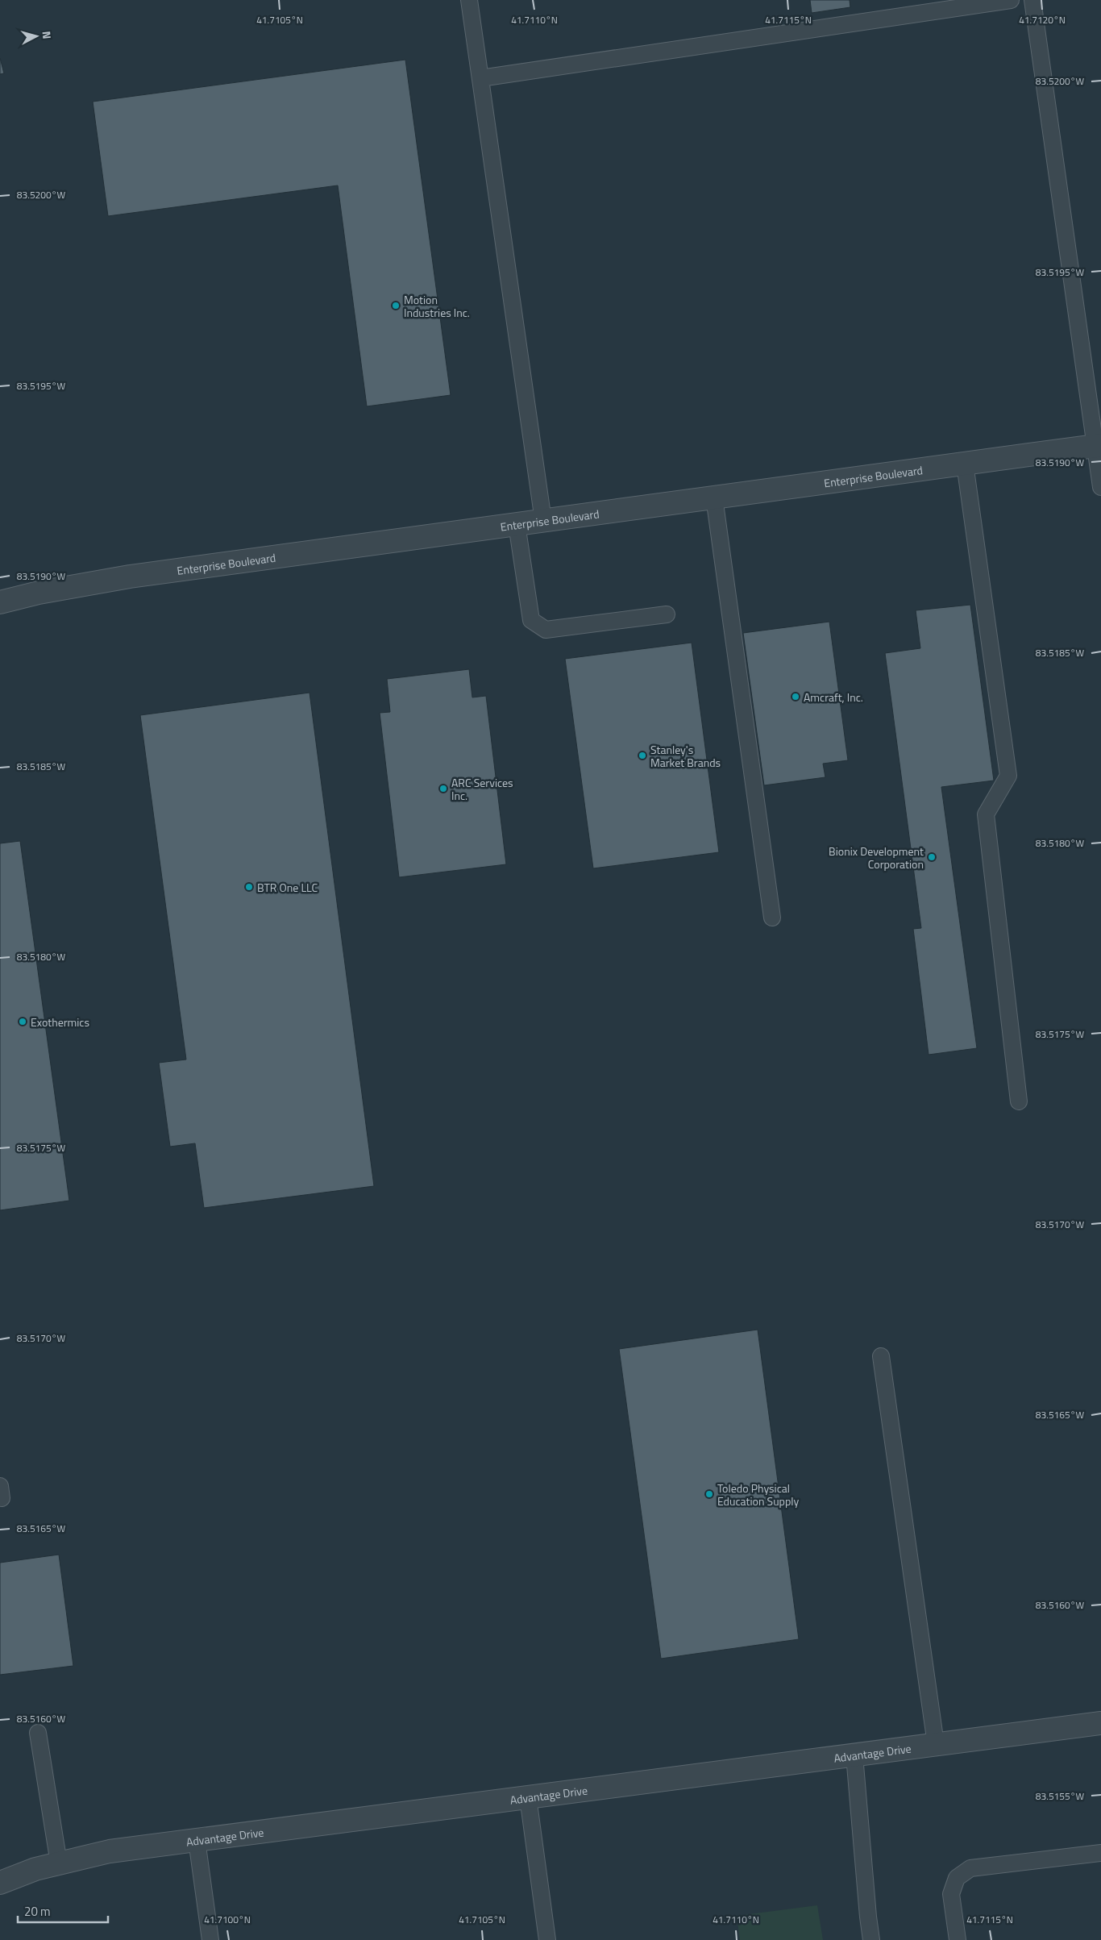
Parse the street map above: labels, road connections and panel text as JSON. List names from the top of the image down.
{
  "streets": {
    "street": ["Enterprise Boulevard", "Advantage Drive"]
  },
  "places": [
    "Motion Industries Inc.",
    "Amcraft, Inc.",
    "Stanley's Market Brands",
    "ARC Services Inc.",
    "Bionix Development Corporation",
    "BTR One LLC",
    "Exothermics",
    "Toledo Physical Education Supply"
  ],
  "scale_bar": "20 m",
  "north": "right",
  "coordinates": [
    "41.7105°N",
    "41.7110°N",
    "41.7115°N",
    "41.7120°N",
    "83.5200°W",
    "83.5195°W",
    "83.5190°W",
    "83.5185°W",
    "83.5180°W",
    "83.5175°W",
    "83.5170°W",
    "83.5165°W",
    "83.5160°W",
    "83.5155°W",
    "41.7100°N"
  ]
}
